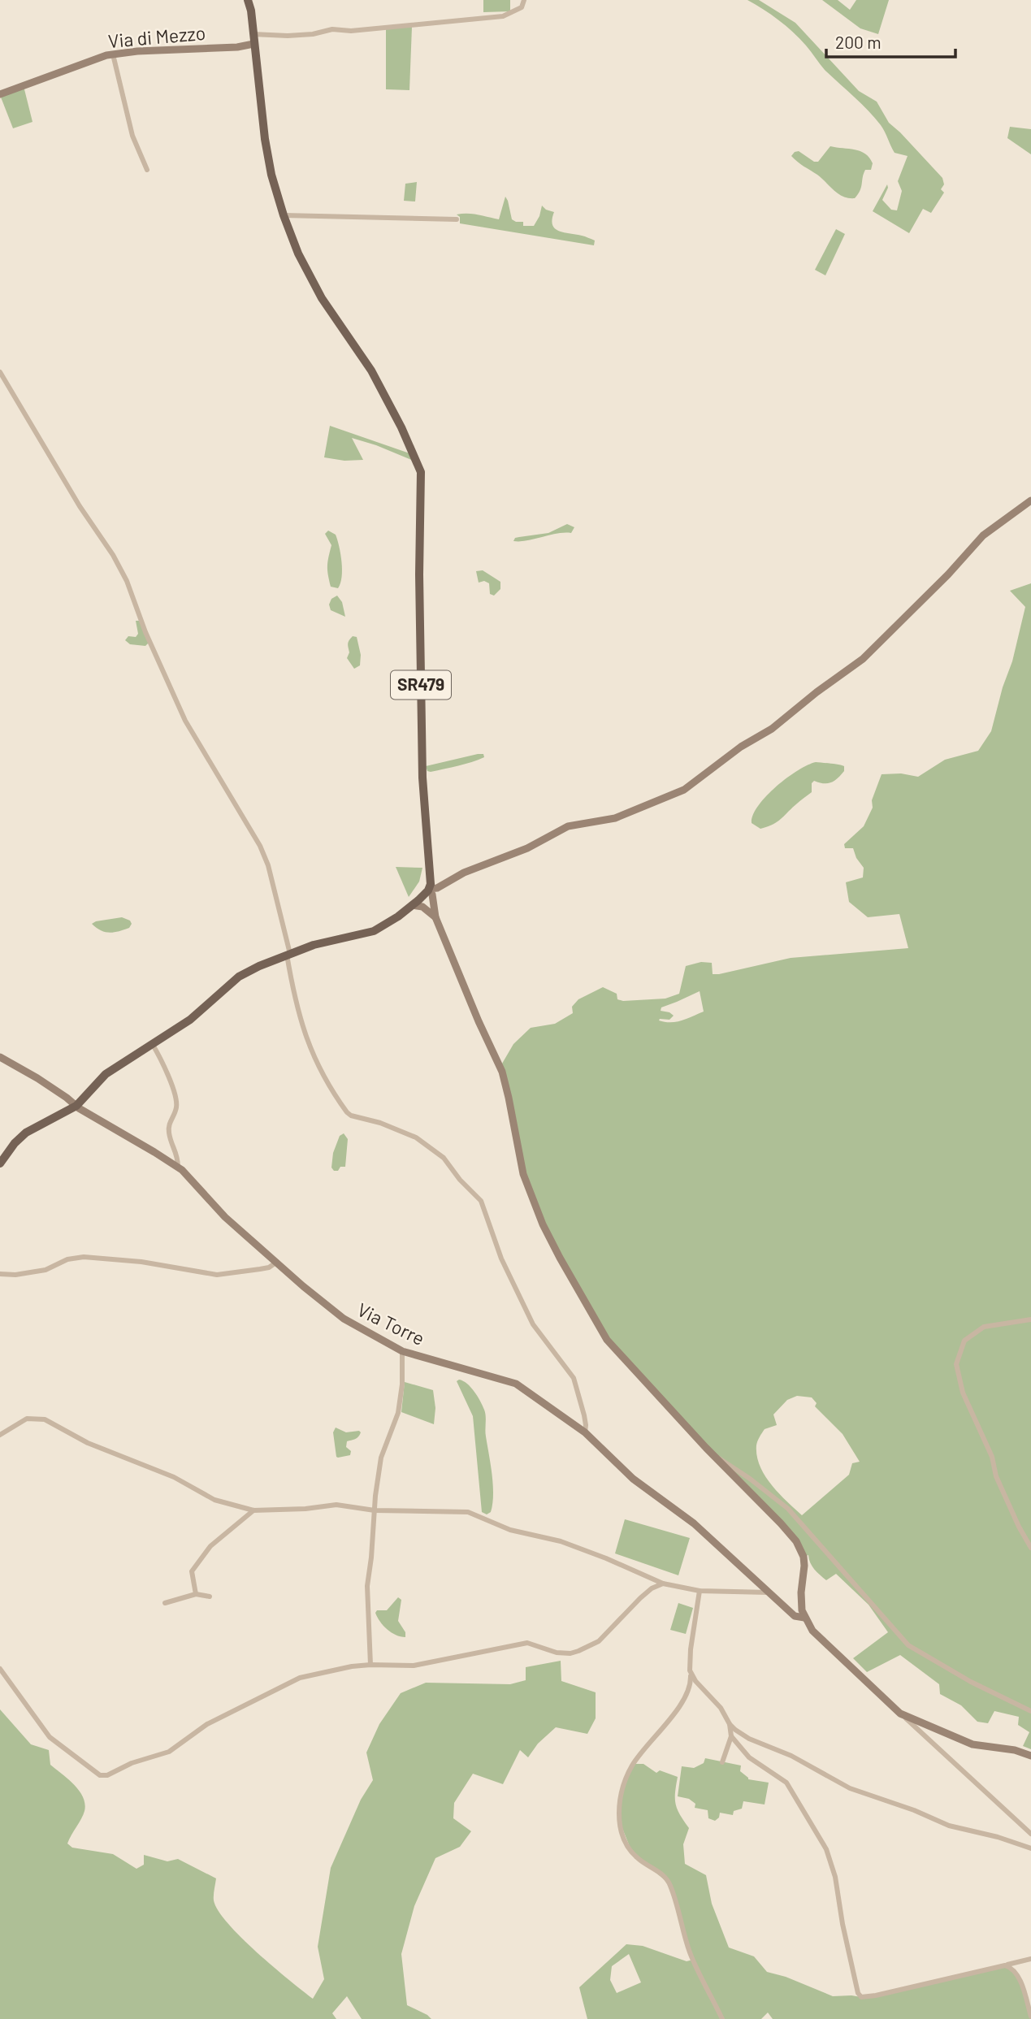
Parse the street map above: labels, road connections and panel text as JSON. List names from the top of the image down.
{
  "streets": {
    "main road": ["Via di Mezzo", "SR479", "Via Torre"]
  },
  "crossings": [
    ["Via di Mezzo", "SR479"]
  ],
  "scale_bar": "200 m"
}
